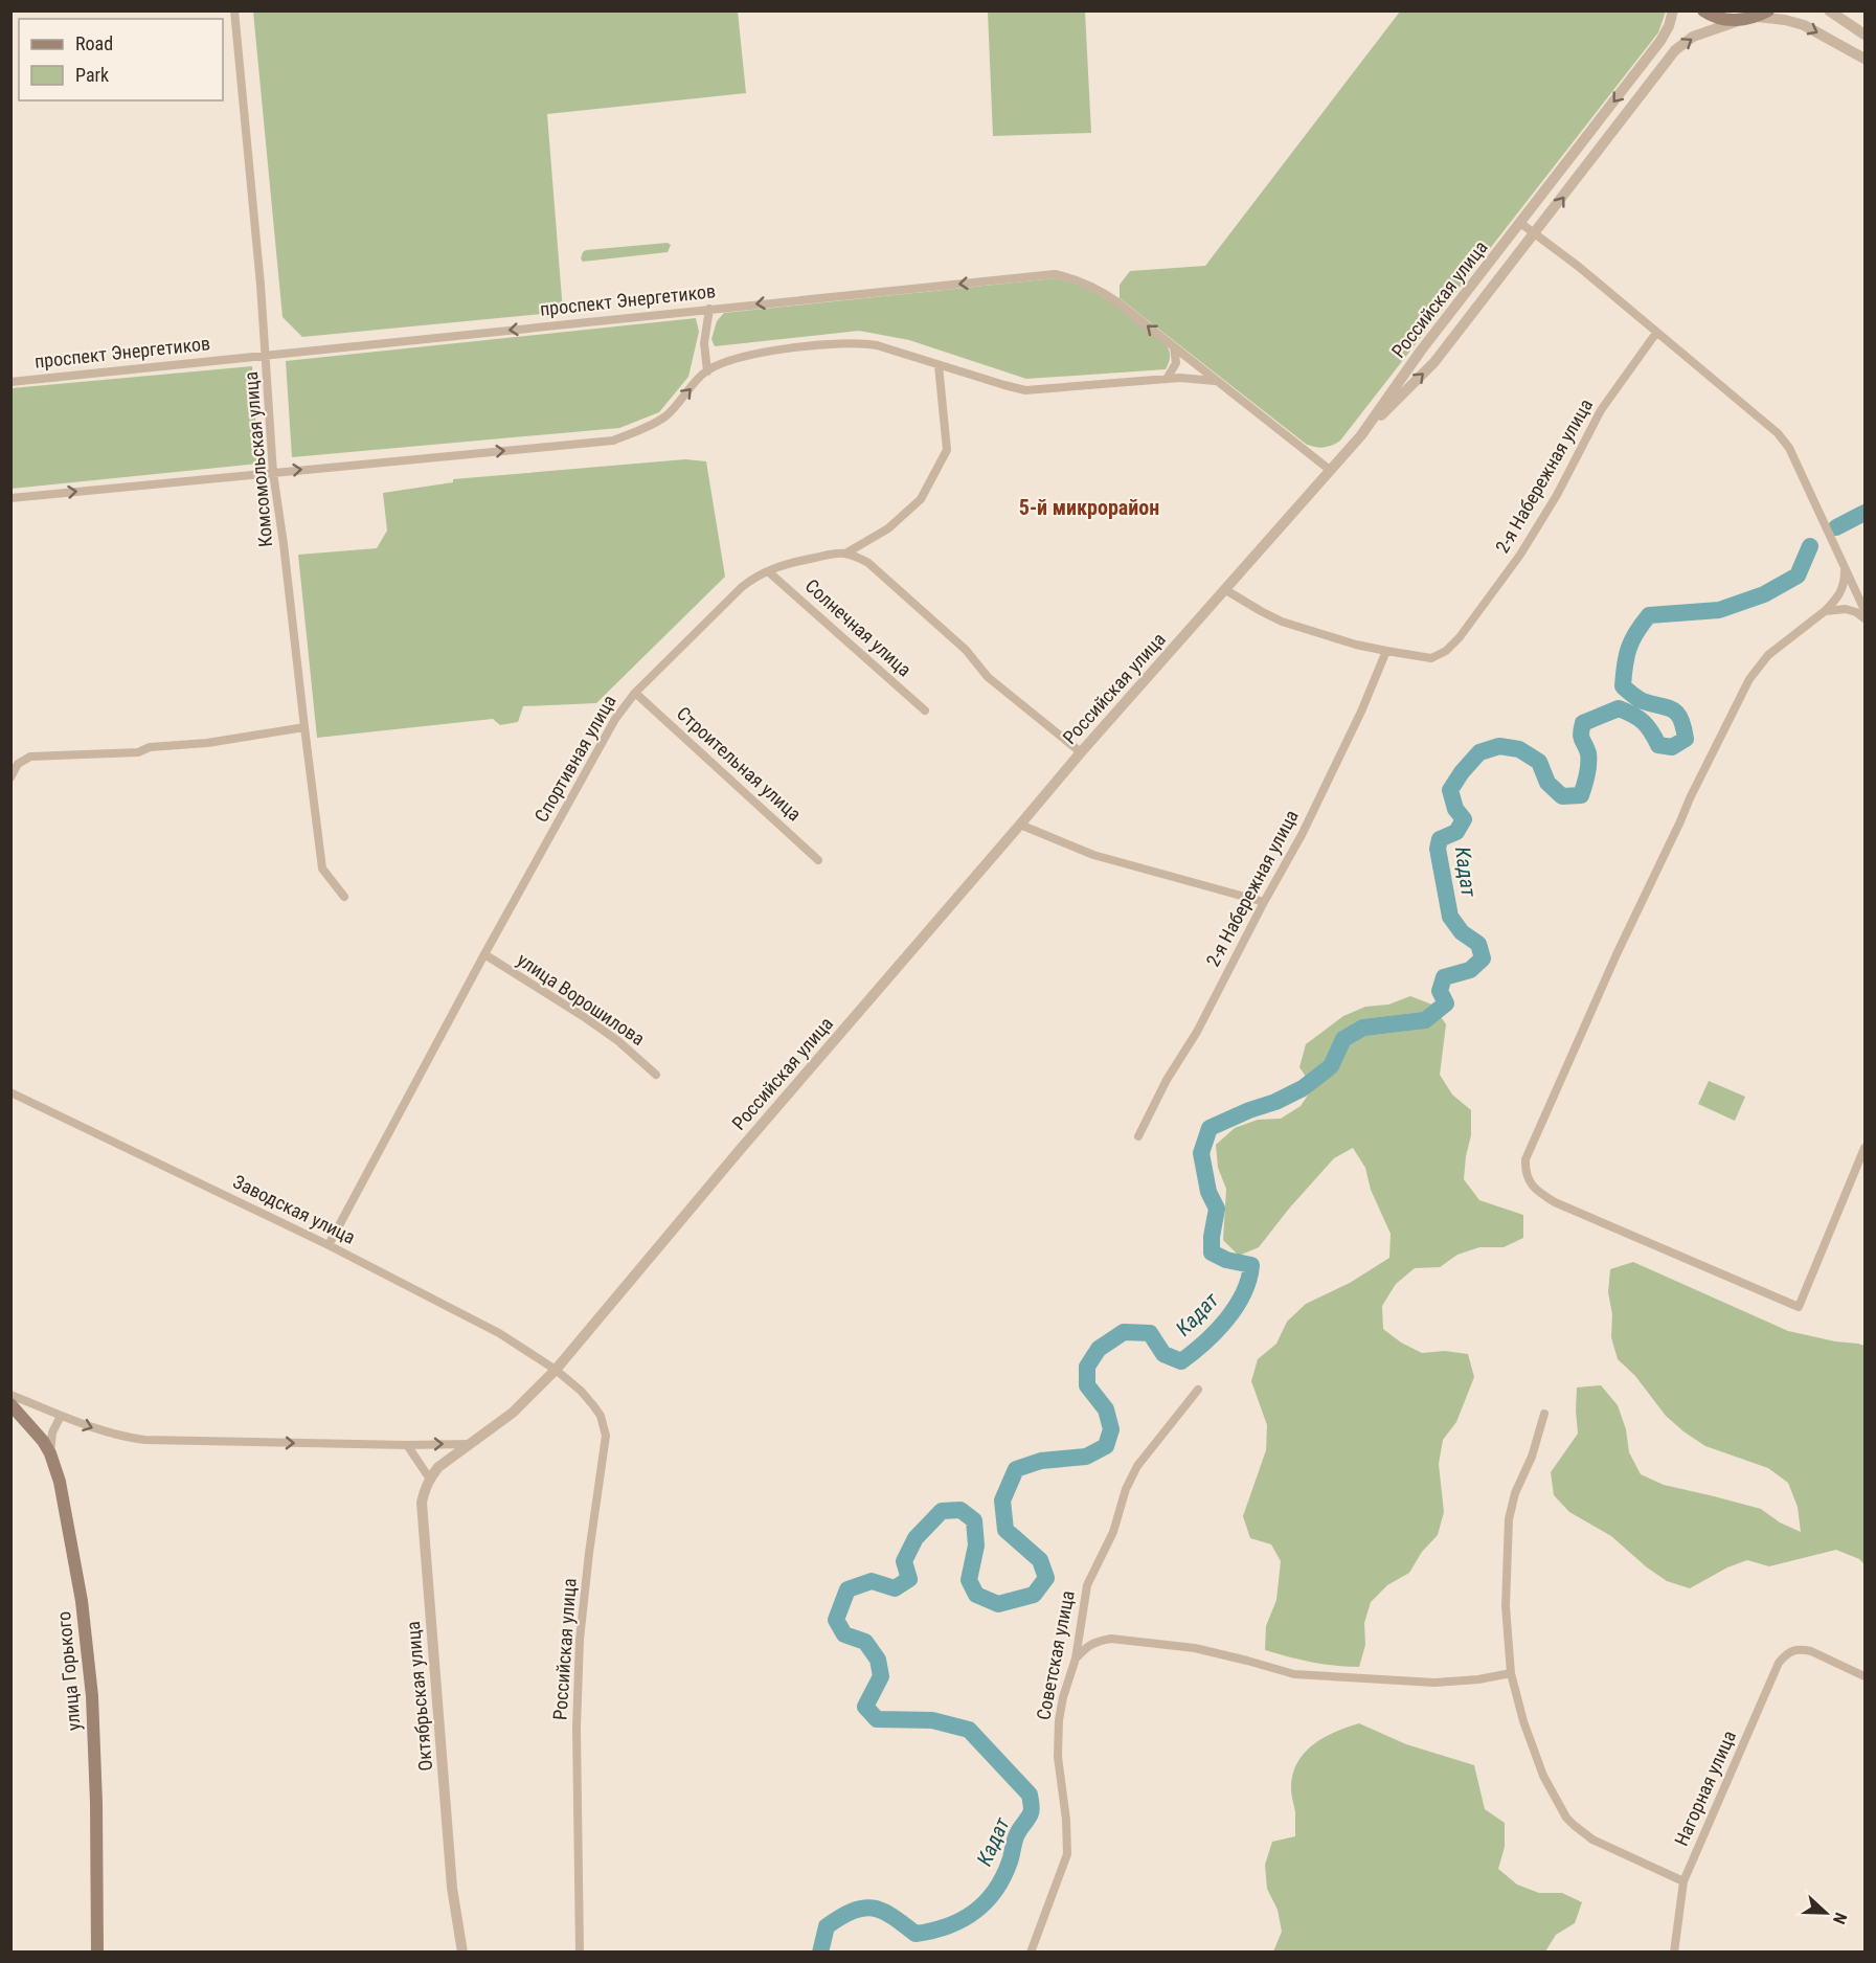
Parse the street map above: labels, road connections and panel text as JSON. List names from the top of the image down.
{
  "streets": {
    "main road": ["улица Горького"],
    "street": [
      "Российская улица",
      "проспект Энергетиков",
      "Комсомольская улица",
      "2-я Набережная улица",
      "Солнечная улица",
      "Спортивная улица",
      "Строительная улица",
      "улица Ворошилова",
      "Заводская улица",
      "Советская улица",
      "Октябрьская улица",
      "Нагорная улица"
    ]
  },
  "crossings": [
    ["Российская улица", "проспект Энергетиков"],
    ["Российская улица", "Заводская улица"],
    ["Российская улица", "Октябрьская улица"],
    ["проспект Энергетиков", "Комсомольская улица"],
    ["Солнечная улица", "Спортивная улица"],
    ["Спортивная улица", "Строительная улица"],
    ["Спортивная улица", "улица Ворошилова"],
    ["Спортивная улица", "Заводская улица"]
  ],
  "districts": ["5-й микрорайон"],
  "water": ["Кадат"],
  "legend": ["Road", "Park"],
  "north": "right"
}
